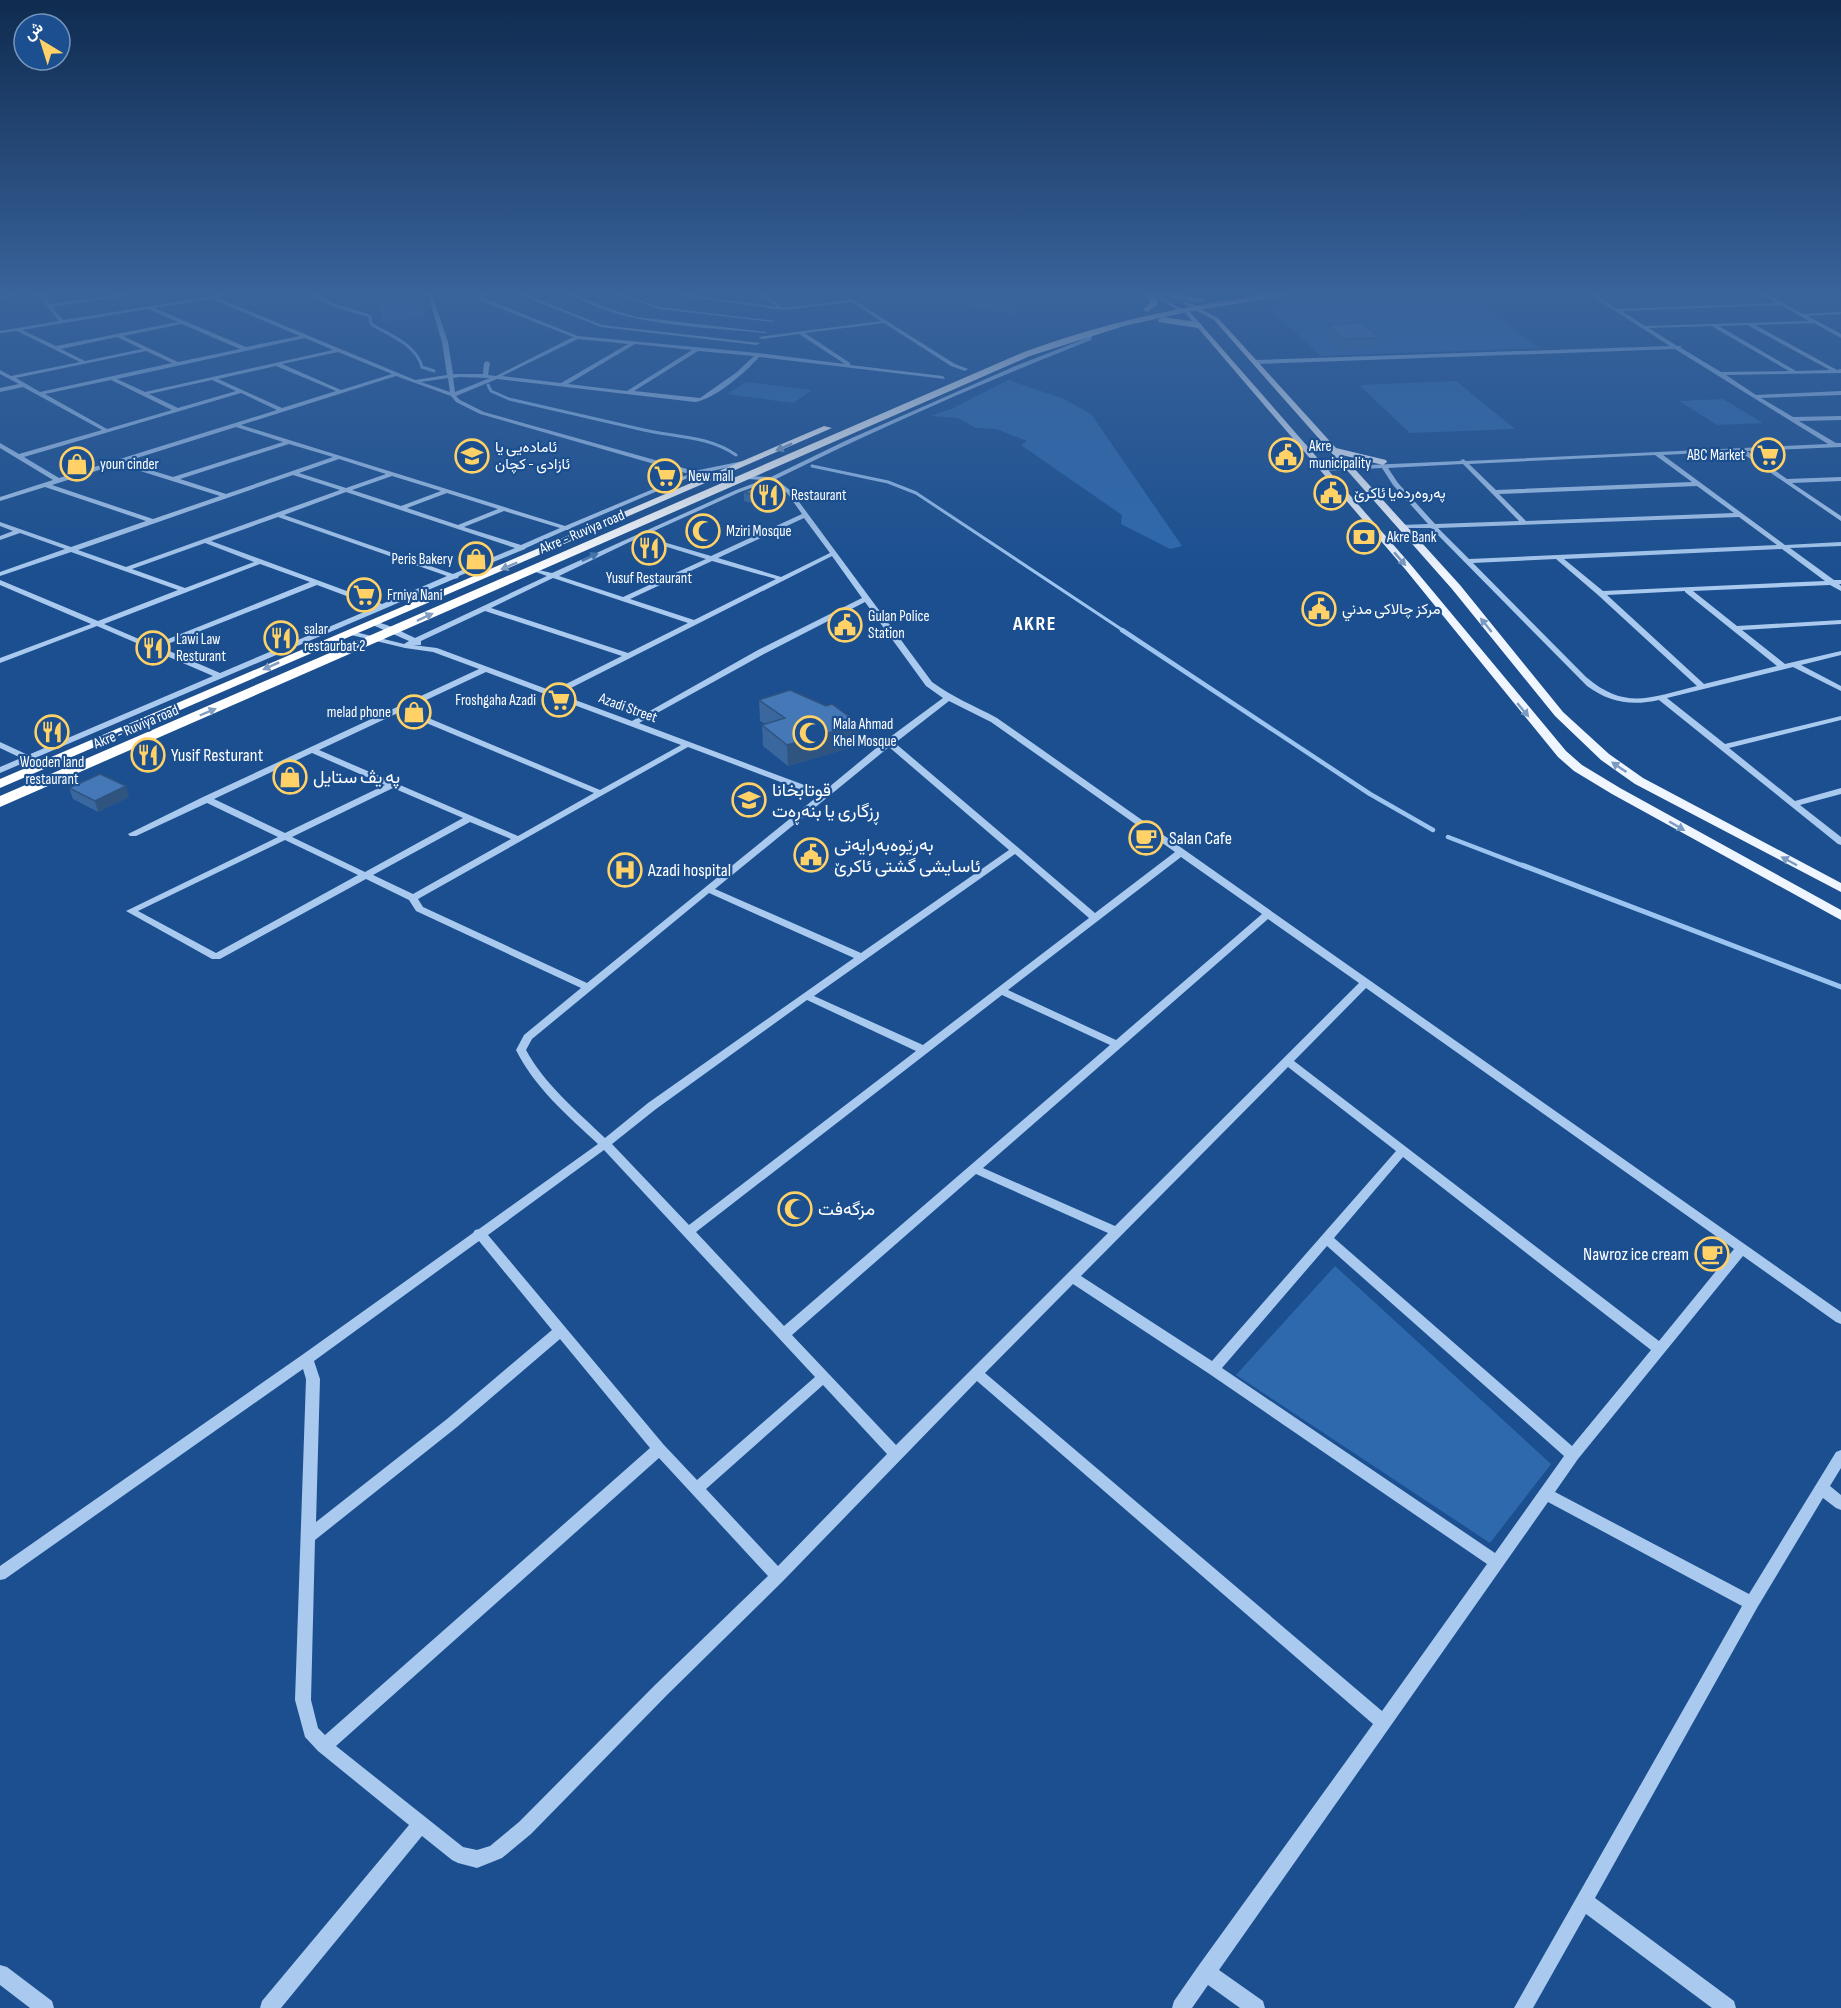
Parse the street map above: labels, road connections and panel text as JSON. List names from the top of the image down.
{
  "streets": {
    "highway": ["Akre - Ruviya road"],
    "street": ["Azadi Street"]
  },
  "crossings": [
    ["Akre - Ruviya road", "Azadi Street"]
  ],
  "districts": ["AKRE"],
  "places": {
    "public building": [
      "Akre municipality",
      "پەروەردەیا ئاكرێ",
      "مركز چالاکى مدني",
      "Gulan Police Station",
      "بەرێوەبەرایەتی ئاسایشی گشتی ئاکرێ"
    ],
    "supermarket": [
      "ABC Market",
      "New mall",
      "Frniya Nani",
      "Froshgaha Azadi"
    ],
    "school or university": ["ئامادەیی یا ئازادی - کچان", "قوتابخانا ڕزگاری یا بنەڕەت"],
    "shop": [
      "youn cinder",
      "Peris Bakery",
      "melad phone",
      "په يڤ ستايل"
    ],
    "restaurant": [
      "Restaurant",
      "Yusuf Restaurant",
      "salar restaurbat 2",
      "Lawi Law Resturant",
      "Wooden land restaurant",
      "Yusif Resturant"
    ],
    "mosque": ["Mziri Mosque", "Mala Ahmad Khel Mosque", "مزگەفت"],
    "bank": ["Akre Bank"],
    "cafe": ["Salan Cafe", "Nawroz ice cream"],
    "hospital": ["Azadi hospital"]
  },
  "north": "top left"
}
